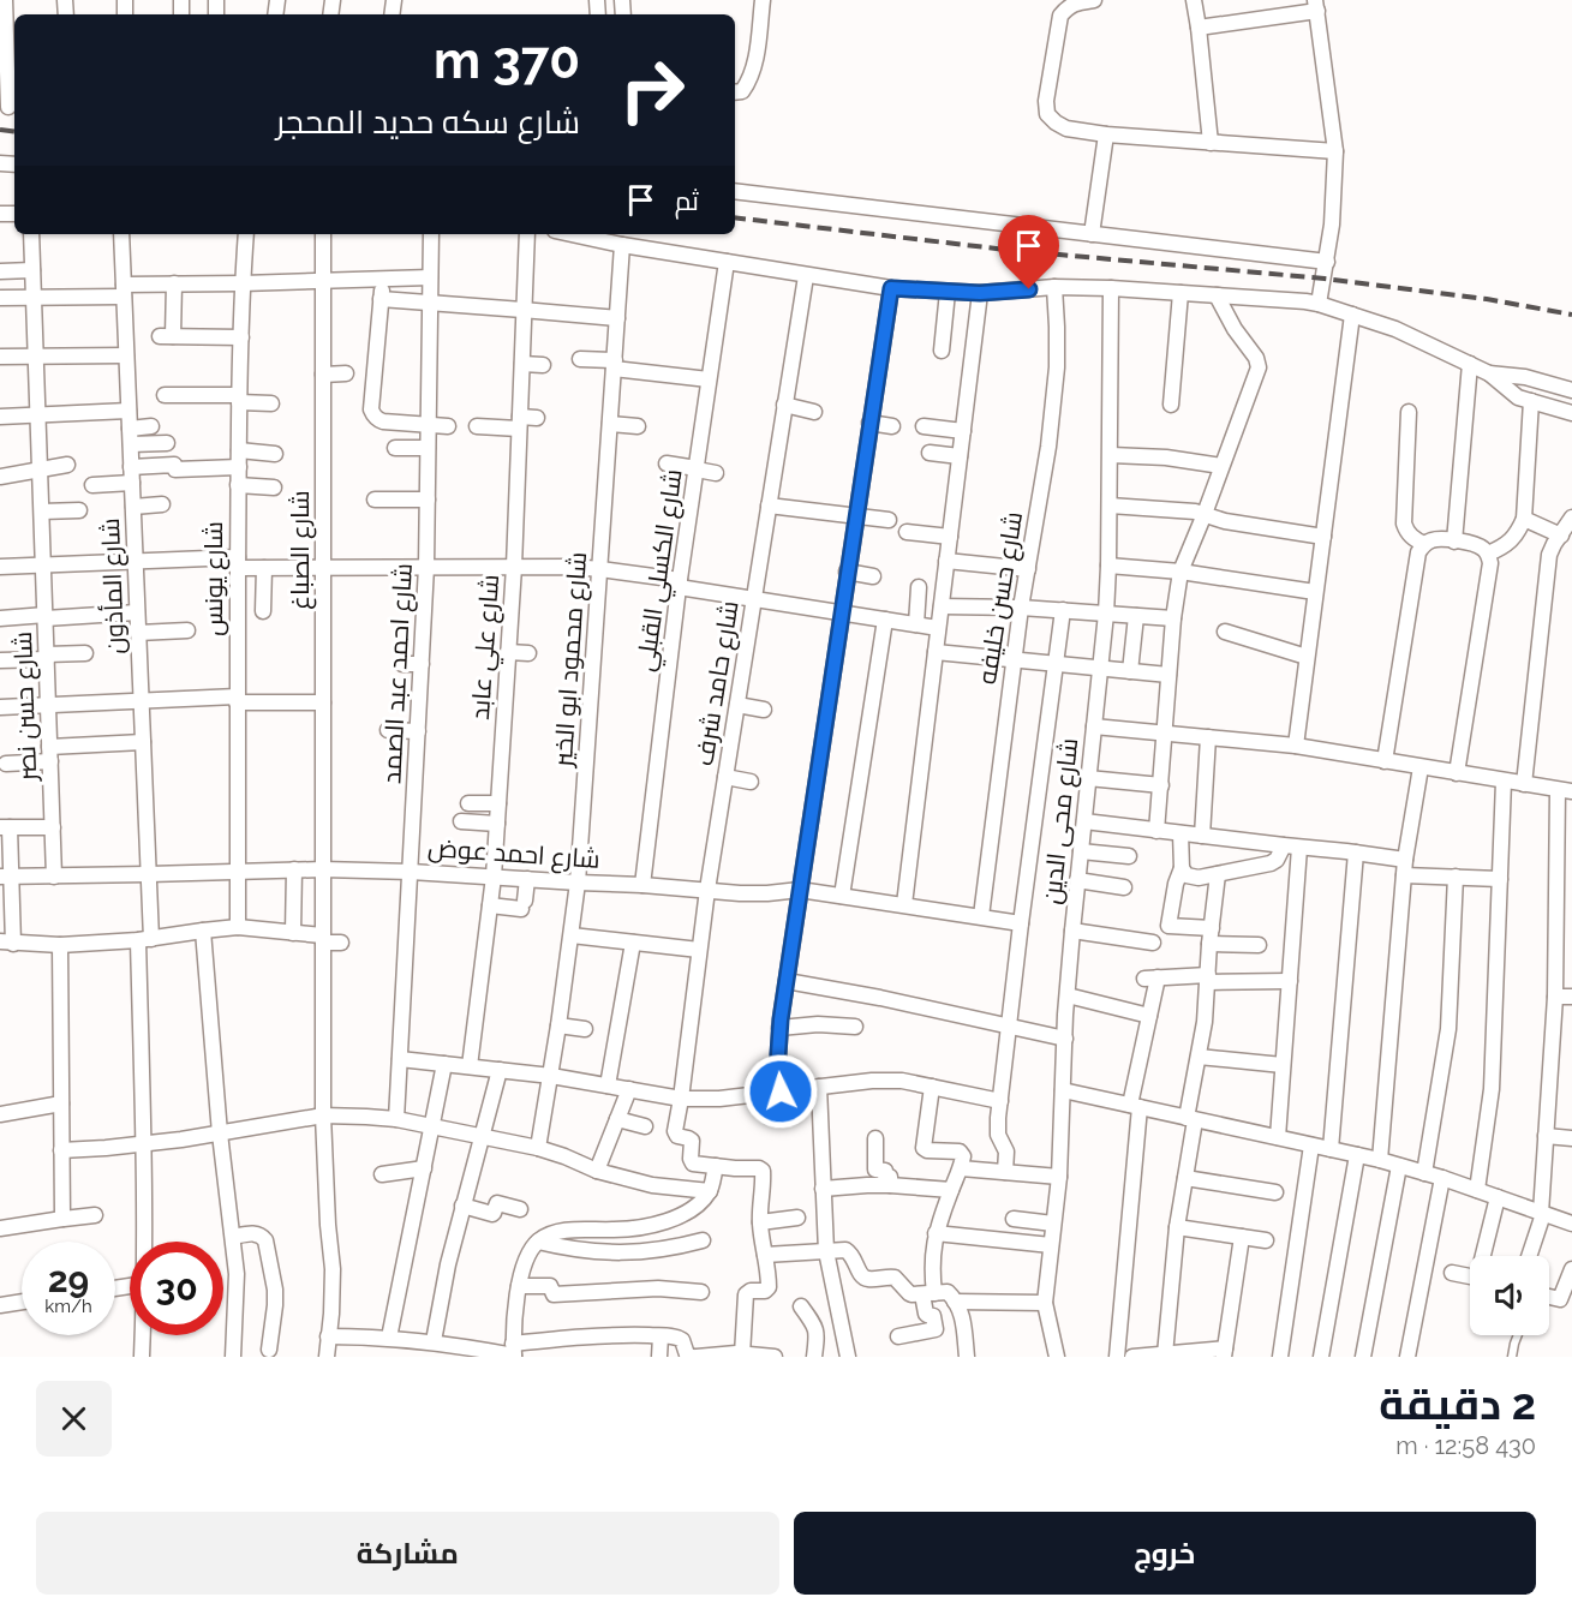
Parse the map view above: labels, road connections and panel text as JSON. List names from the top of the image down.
{
  "streets": {
    "street": [
      "شارع الصباغ",
      "شارع الكسلي القبلي",
      "شارع يونس",
      "شارع المأذون",
      "شارع حسن خليفه",
      "شارع علي عابد",
      "شارع محمود ابو الخير",
      "شارع احمد عبد الصمد",
      "شارع حامد شرف",
      "شارع حسن نصر",
      "شارع محى الدين",
      "شارع احمد عوض"
    ]
  },
  "crossings": [
    ["شارع الصباغ", "شارع احمد عوض"],
    ["شارع الكسلي القبلي", "شارع احمد عوض"],
    ["شارع يونس", "شارع احمد عوض"],
    ["شارع المأذون", "شارع احمد عوض"],
    ["شارع حسن خليفه", "شارع احمد عوض"],
    ["شارع علي عابد", "شارع احمد عوض"],
    ["شارع محمود ابو الخير", "شارع احمد عوض"],
    ["شارع احمد عبد الصمد", "شارع احمد عوض"],
    ["شارع حامد شرف", "شارع احمد عوض"],
    ["شارع حسن نصر", "شارع احمد عوض"]
  ],
  "page": {
    "turn": ["370 m", "شارع سكه حديد المحجر"],
    "then": "ثم",
    "speed": "29 km/h",
    "limit": "30",
    "heading": ["2 دقيقة", "430 m · 12:58"],
    "buttons": ["خروج", "مشاركة"]
  }
}
